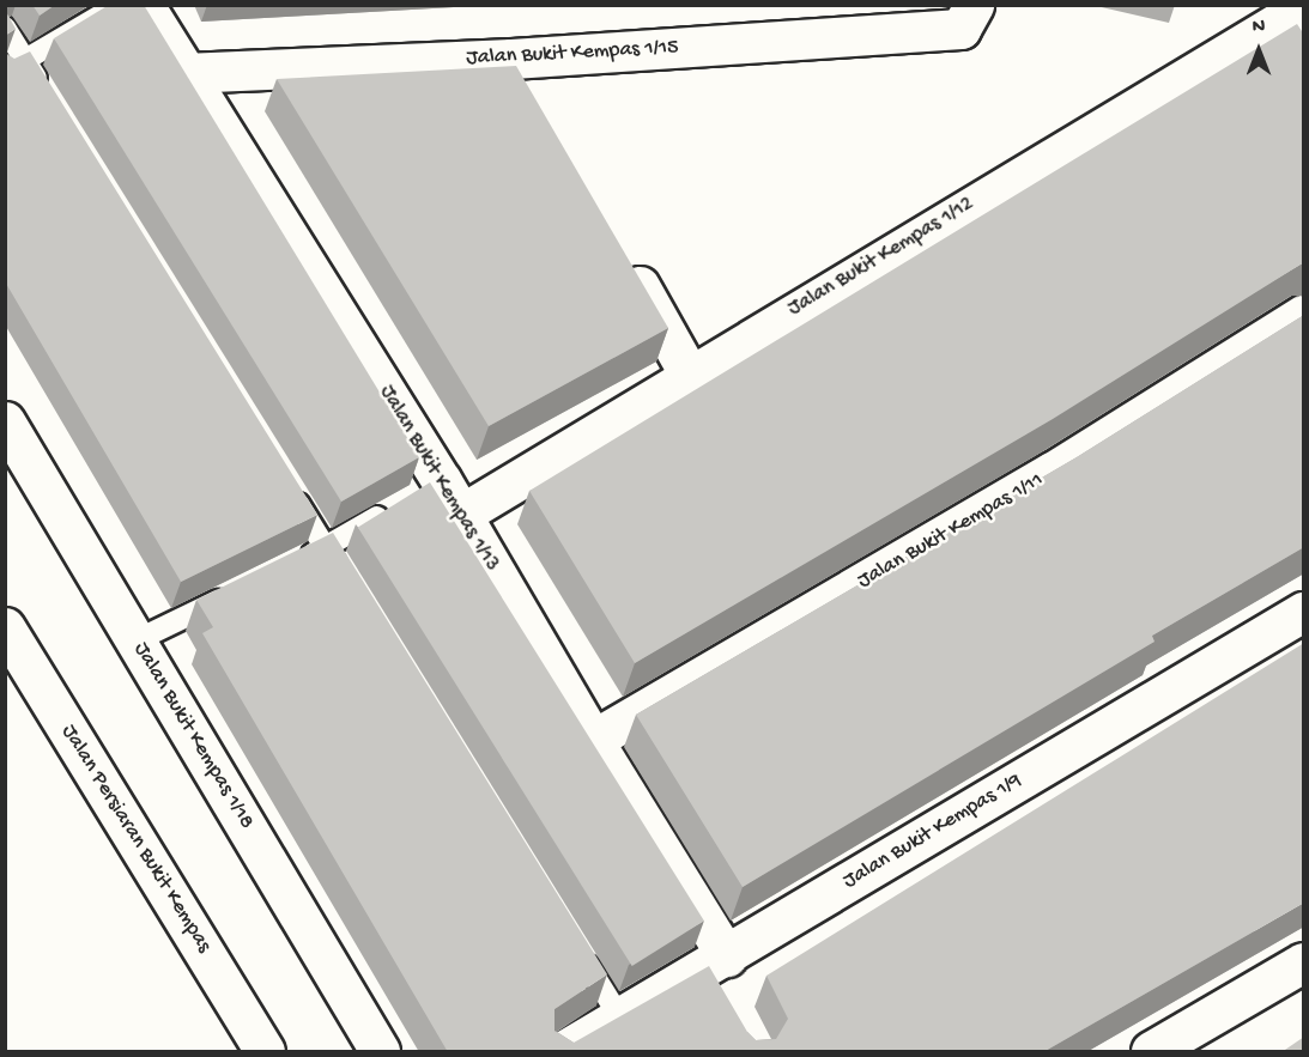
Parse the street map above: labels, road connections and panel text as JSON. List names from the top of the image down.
{
  "streets": {
    "street": [
      "Jalan Bukit Kempas 1/15",
      "Jalan Bukit Kempas 1/12",
      "Jalan Bukit Kempas 1/13",
      "Jalan Bukit Kempas 1/11",
      "Jalan Bukit Kempas 1/18",
      "Jalan Bukit Kempas 1/9",
      "Jalan Persiaran Bukit Kempas"
    ]
  },
  "crossings": [
    ["Jalan Bukit Kempas 1/15", "Jalan Bukit Kempas 1/13"],
    ["Jalan Bukit Kempas 1/12", "Jalan Bukit Kempas 1/13"],
    ["Jalan Bukit Kempas 1/13", "Jalan Bukit Kempas 1/11"],
    ["Jalan Bukit Kempas 1/13", "Jalan Bukit Kempas 1/9"]
  ],
  "north": "top"
}
